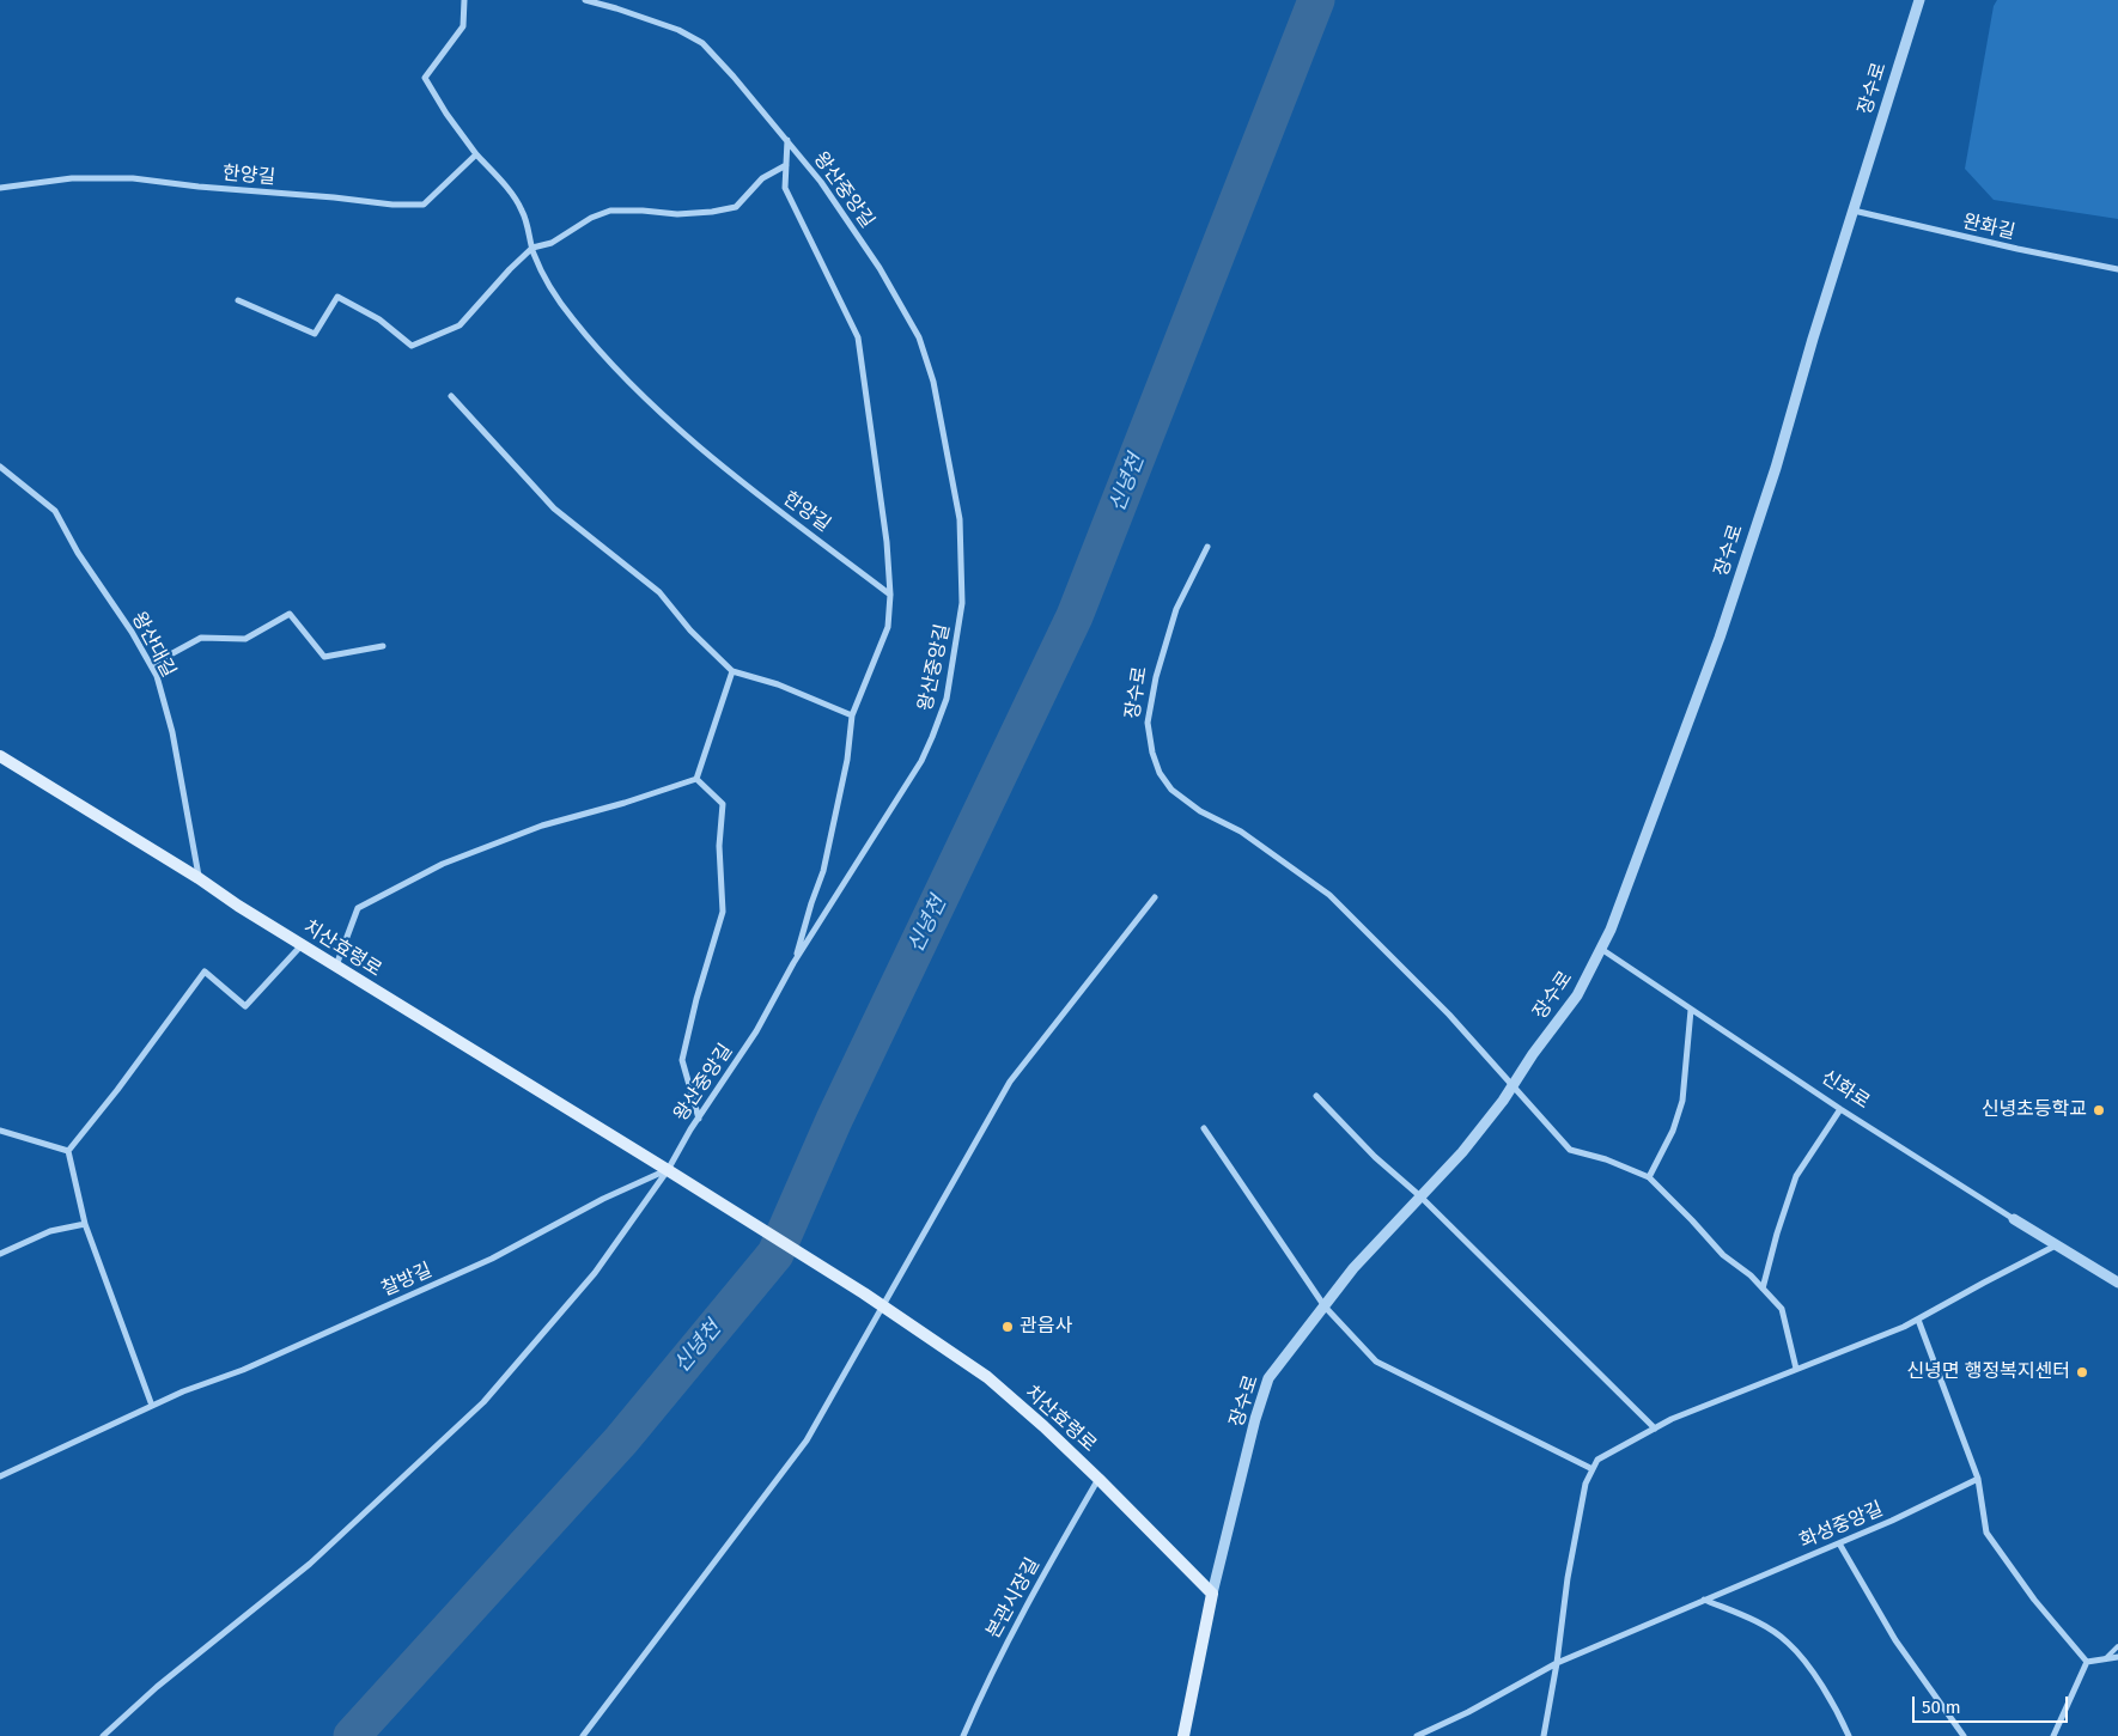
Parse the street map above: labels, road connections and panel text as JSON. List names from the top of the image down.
{
  "streets": {
    "main road": ["장수로", "치산효령로"],
    "street": [
      "한양길",
      "왕산중앙길",
      "완화길",
      "왕산대길",
      "신화로",
      "찰방길",
      "화성중앙길",
      "본관시장길"
    ]
  },
  "crossings": [
    ["장수로", "완화길"],
    ["장수로", "치산효령로"],
    ["장수로", "신화로"],
    ["한양길", "왕산중앙길"],
    ["왕산중앙길", "치산효령로"],
    ["왕산중앙길", "찰방길"],
    ["왕산대길", "치산효령로"],
    ["치산효령로", "찰방길"],
    ["치산효령로", "본관시장길"]
  ],
  "water": ["신녕천"],
  "places": ["신녕초등학교", "관음사", "신녕면 행정복지센터"],
  "scale_bar": "50 m"
}
